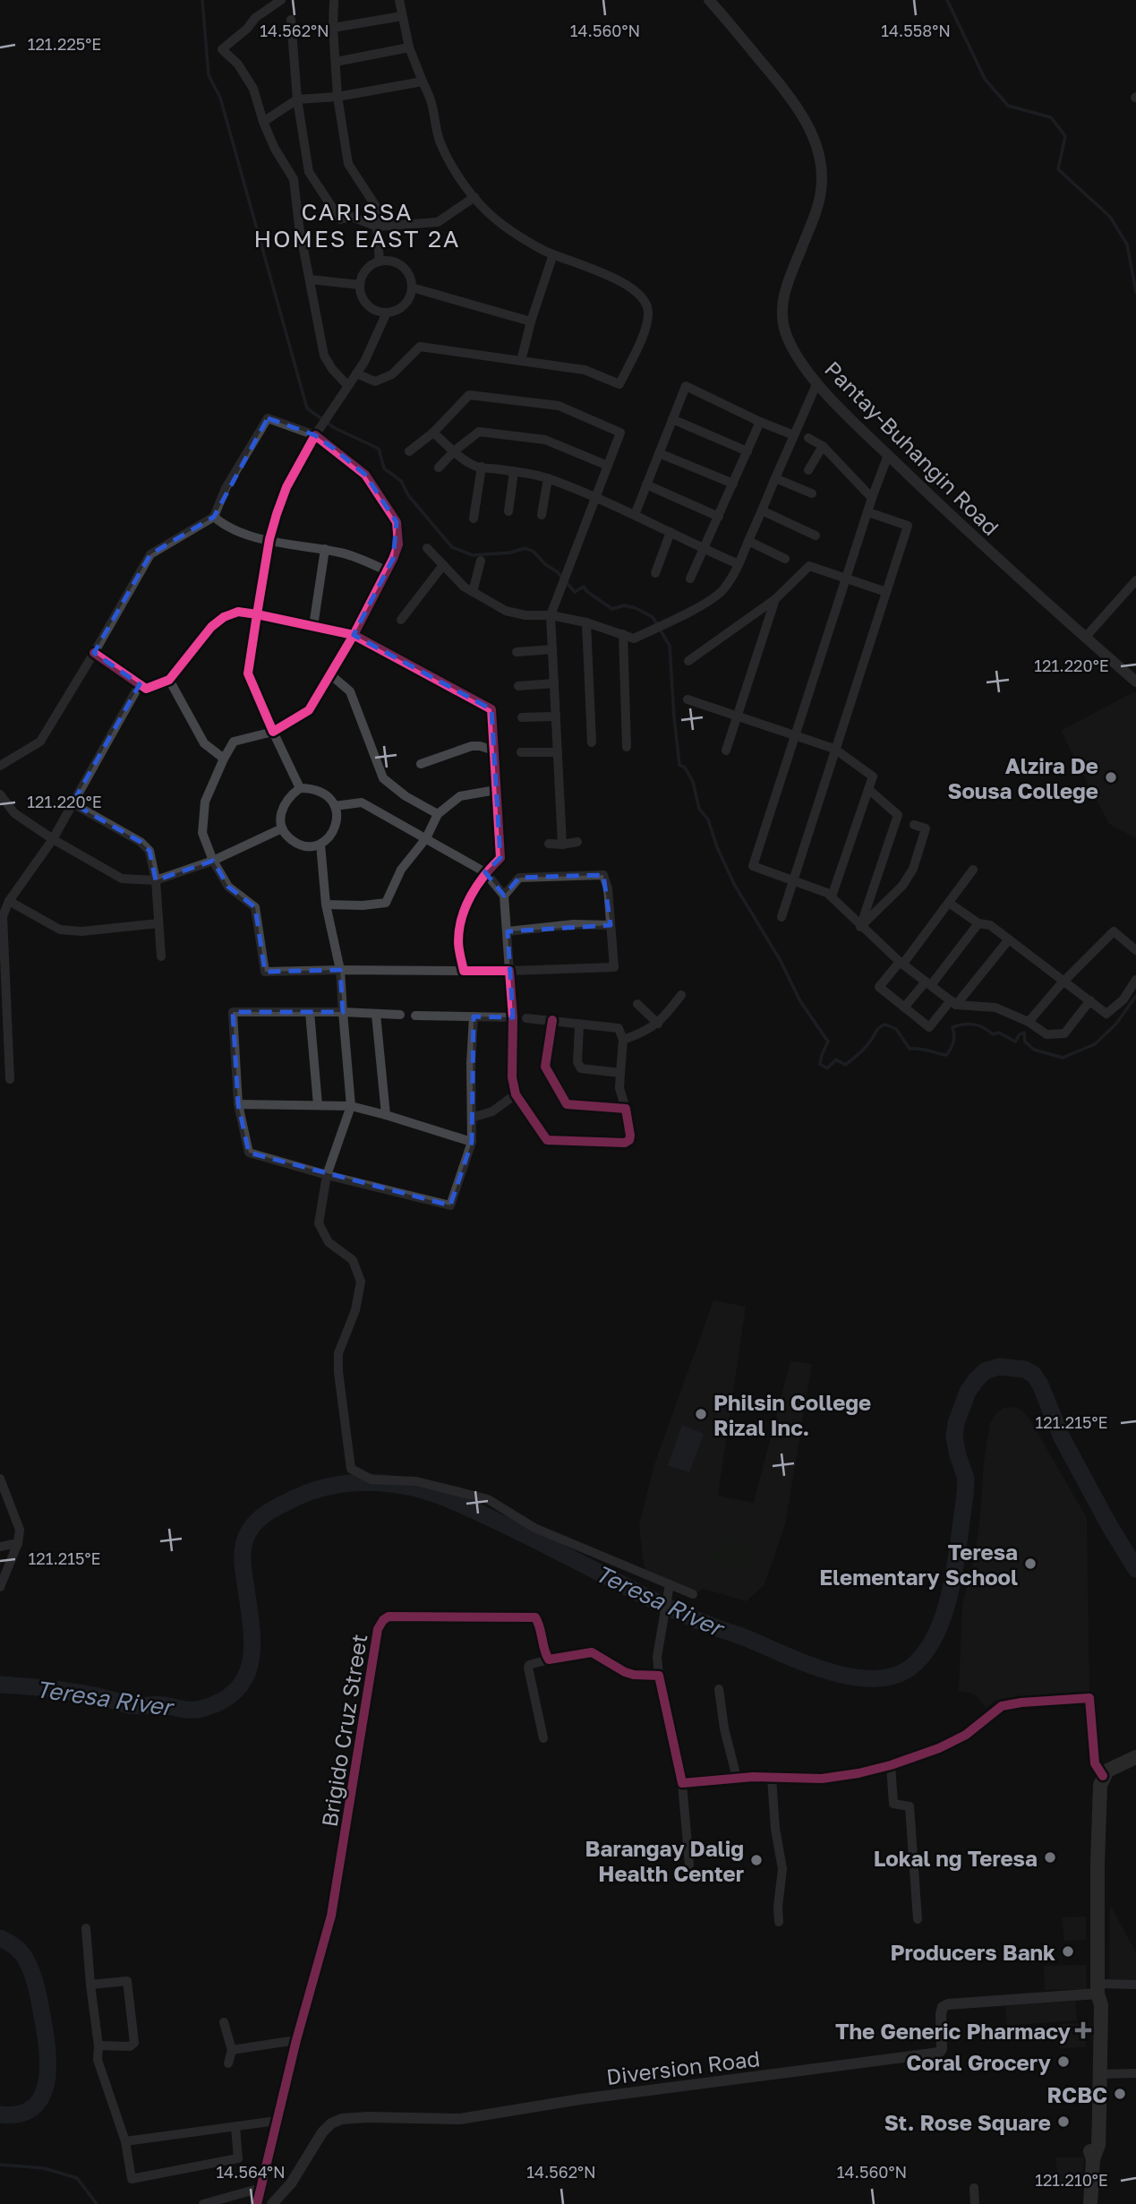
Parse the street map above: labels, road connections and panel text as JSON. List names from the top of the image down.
{
  "streets": {
    "street": ["Pantay-Buhangin Road", "Brigido Cruz Street", "Diversion Road"]
  },
  "districts": ["CARISSA HOMES EAST 2A"],
  "water": ["Teresa River"],
  "places": {
    "other": [
      "Alzira De Sousa College",
      "Philsin College Rizal Inc.",
      "Teresa Elementary School",
      "Lokal ng Teresa",
      "Barangay Dalig Health Center",
      "Producers Bank",
      "Coral Grocery",
      "RCBC",
      "St. Rose Square"
    ],
    "health": ["The Generic Pharmacy"]
  },
  "coordinates": [
    "14.562°N",
    "14.560°N",
    "14.558°N",
    "121.225°E",
    "121.220°E",
    "121.215°E",
    "14.564°N",
    "121.210°E"
  ]
}
